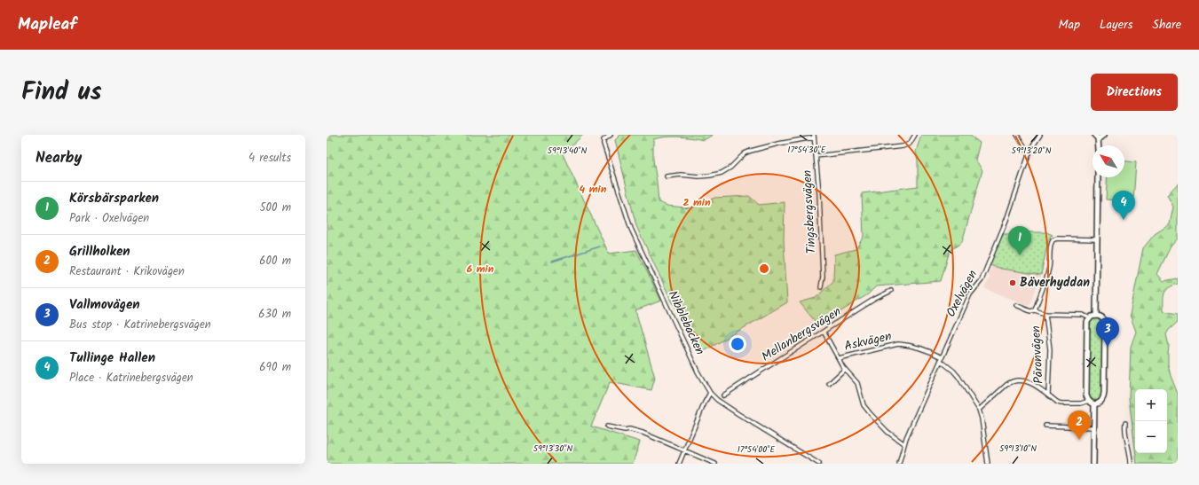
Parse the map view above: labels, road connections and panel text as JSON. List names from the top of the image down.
{
  "streets": {
    "street": [
      "Tingsbergsvägen",
      "Oxelvägen",
      "Nibblebacken",
      "Mellanbergsvägen",
      "Askvägen",
      "Päronvägen"
    ]
  },
  "crossings": [
    ["Oxelvägen", "Askvägen"]
  ],
  "places": ["Bäverhyddan"],
  "north": "top left",
  "page": {
    "header": "Mapleaf",
    "nav": ["Map", "Layers", "Share"],
    "title": "Find us",
    "buttons": "Directions",
    "heading": ["Nearby", "4 results"],
    "list": [
      {
        "mark": "1",
        "name": "Körsbärsparken",
        "note": "Park · Oxelvägen",
        "value": "500 m"
      },
      {
        "mark": "2",
        "name": "Grillholken",
        "note": "Restaurant · Krikovägen",
        "value": "600 m"
      },
      {
        "mark": "3",
        "name": "Vallmovägen",
        "note": "Bus stop · Katrinebergsvägen",
        "value": "630 m"
      },
      {
        "mark": "4",
        "name": "Tullinge Hallen",
        "note": "Place · Katrinebergsvägen",
        "value": "690 m"
      }
    ],
    "pins": [
      "4",
      "1",
      "3",
      "2"
    ],
    "map_buttons": ["+", "−"]
  },
  "coordinates": [
    "17°54'30\"E",
    "59°13'40\"N",
    "59°13'20\"N",
    "59°13'30\"N",
    "59°13'10\"N",
    "17°54'00\"E"
  ],
  "rings": ["4 min", "2 min", "6 min"]
}
